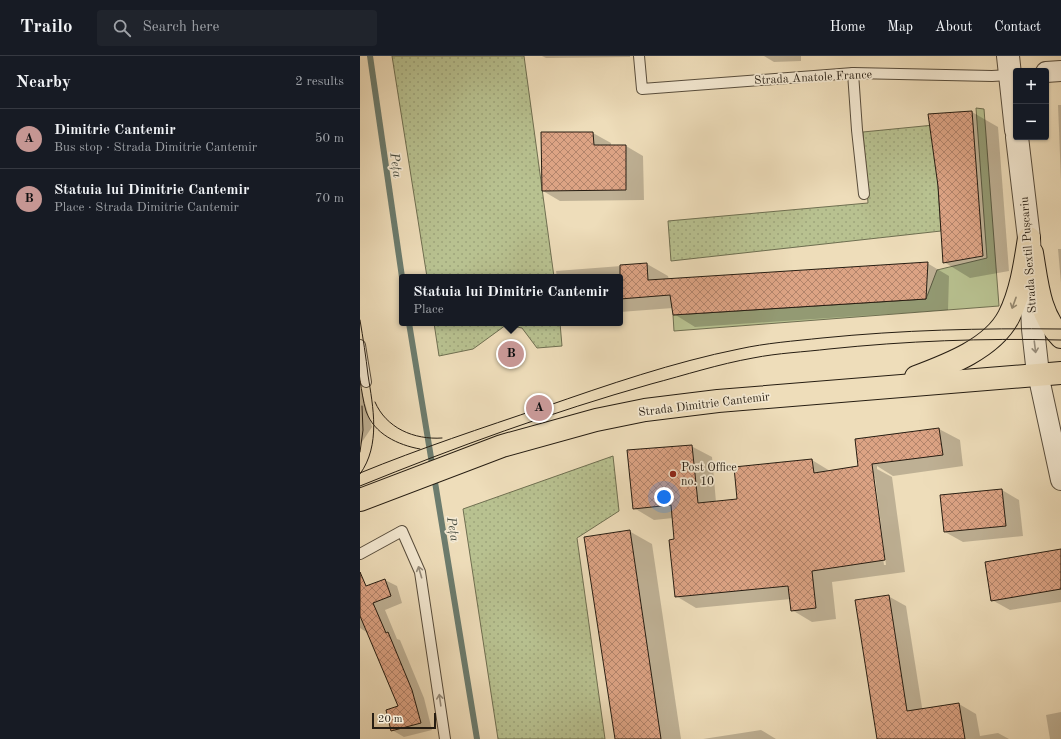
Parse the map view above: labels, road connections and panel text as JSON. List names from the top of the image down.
{
  "streets": {
    "main road": ["Strada Dimitrie Cantemir"],
    "street": ["Strada Sextil Pușcariu"],
    "lane": ["Strada Anatole France"]
  },
  "crossings": [
    ["Strada Sextil Pușcariu", "Strada Dimitrie Cantemir"]
  ],
  "one_way": ["Strada Sextil Pușcariu"],
  "water": ["Peța"],
  "places": ["Post Office no. 10"],
  "scale_bar": "20 m",
  "page": {
    "header": "Trailo",
    "search": "Search here",
    "nav": [
      "Home",
      "Map",
      "About",
      "Contact"
    ],
    "heading": ["Nearby", "2 results"],
    "map_buttons": ["+", "−"],
    "list": [
      {
        "mark": "A",
        "name": "Dimitrie Cantemir",
        "note": "Bus stop · Strada Dimitrie Cantemir",
        "value": "50 m"
      },
      {
        "mark": "B",
        "name": "Statuia lui Dimitrie Cantemir",
        "note": "Place · Strada Dimitrie Cantemir",
        "value": "70 m"
      }
    ],
    "popup": ["Statuia lui Dimitrie Cantemir", "Place"],
    "pins": ["B", "A"],
    "scale": "20 m"
  }
}
